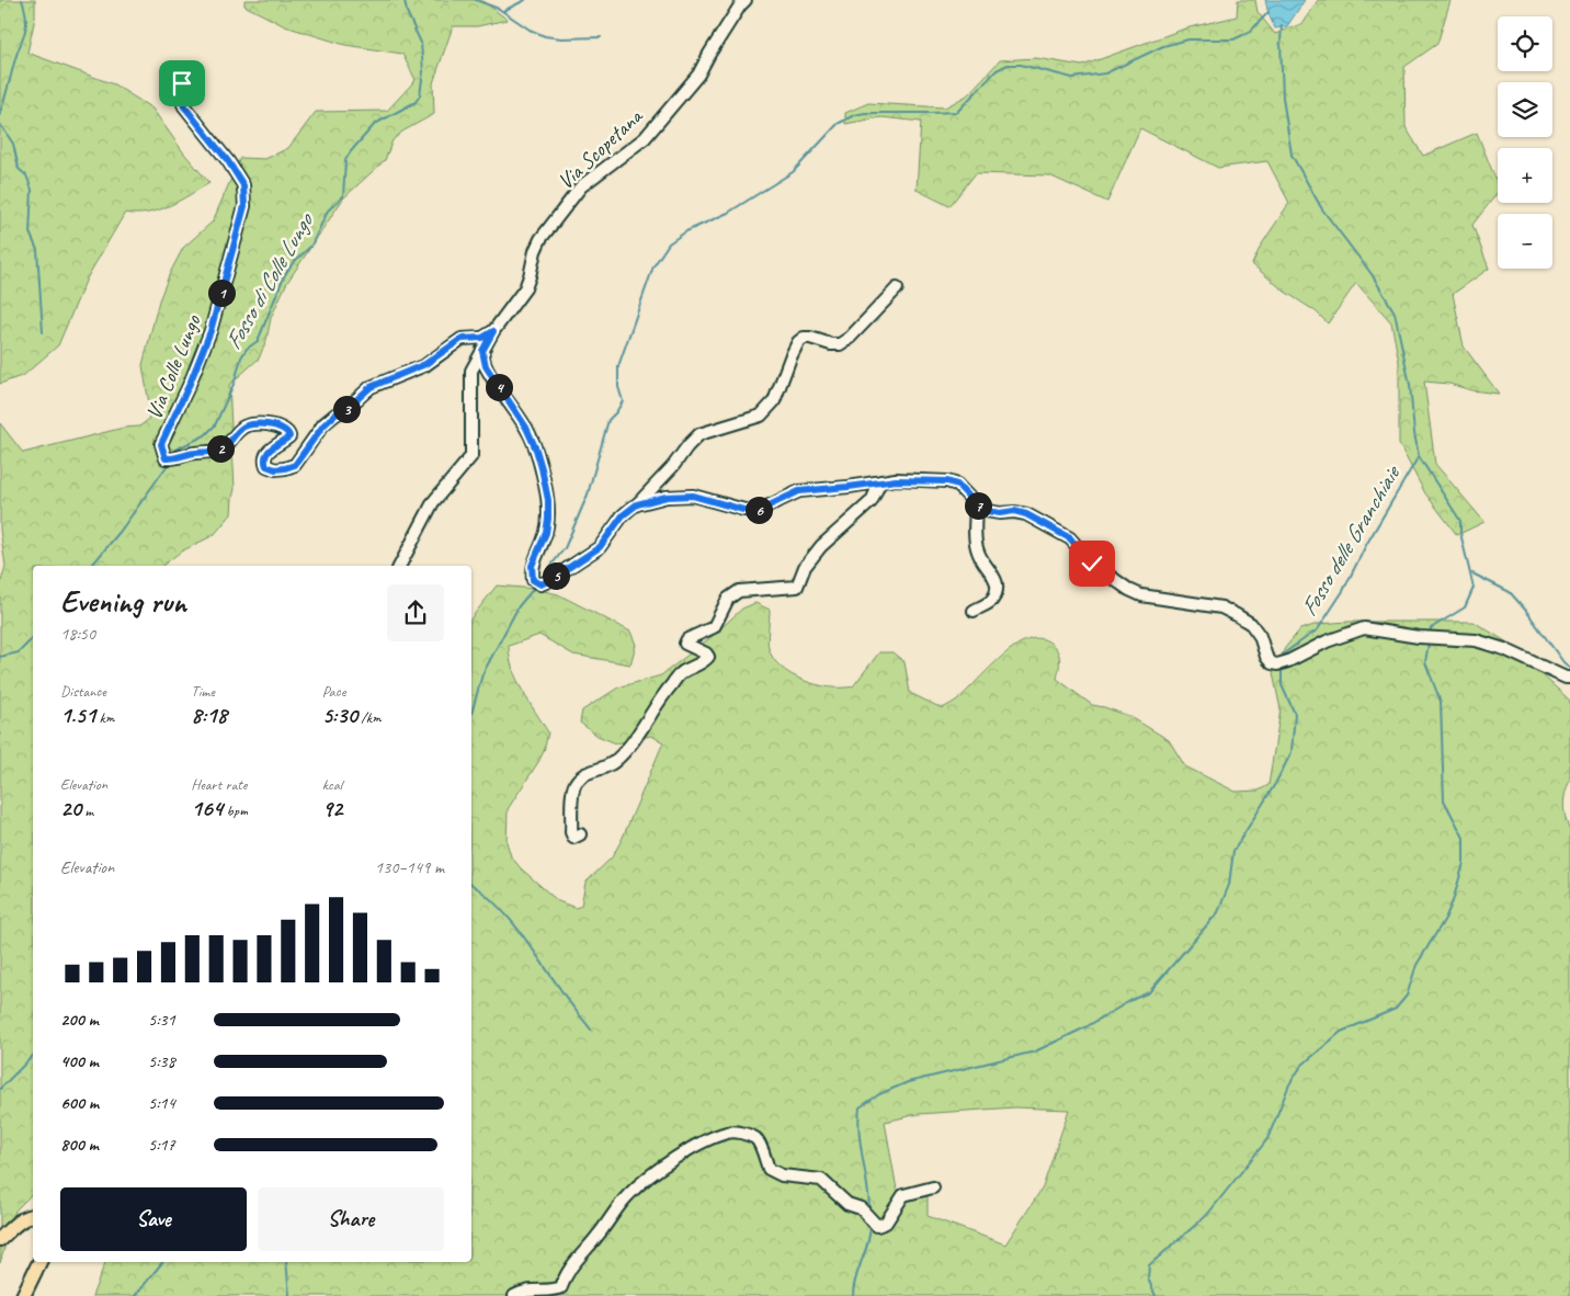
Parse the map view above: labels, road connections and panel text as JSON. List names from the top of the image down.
{
  "streets": {
    "street": ["Via Scopetana", "Via Colle Lungo"]
  },
  "crossings": [
    ["Via Scopetana", "Via Colle Lungo"]
  ],
  "water": ["Fosso di Colle Lungo", "Fosso delle Granchiaie"],
  "page": {
    "map_buttons": ["+", "−"],
    "pins": [
      "1",
      "4",
      "3",
      "2",
      "7",
      "6",
      "5"
    ],
    "heading": ["Evening run", "18:50"],
    "stats": [
      ["Distance", "1.51 km"],
      ["Time", "8:18"],
      ["Pace", "5:30 /km"],
      ["Elevation", "20 m"],
      ["Heart rate", "164 bpm"],
      ["kcal", "92"]
    ],
    "chart": ["Elevation", "130–149 m"],
    "list": [
      {
        "name": "200 m",
        "note": "5:31"
      },
      {
        "name": "400 m",
        "note": "5:38"
      },
      {
        "name": "600 m",
        "note": "5:14"
      },
      {
        "name": "800 m",
        "note": "5:17"
      }
    ],
    "buttons": ["Save", "Share"]
  }
}
